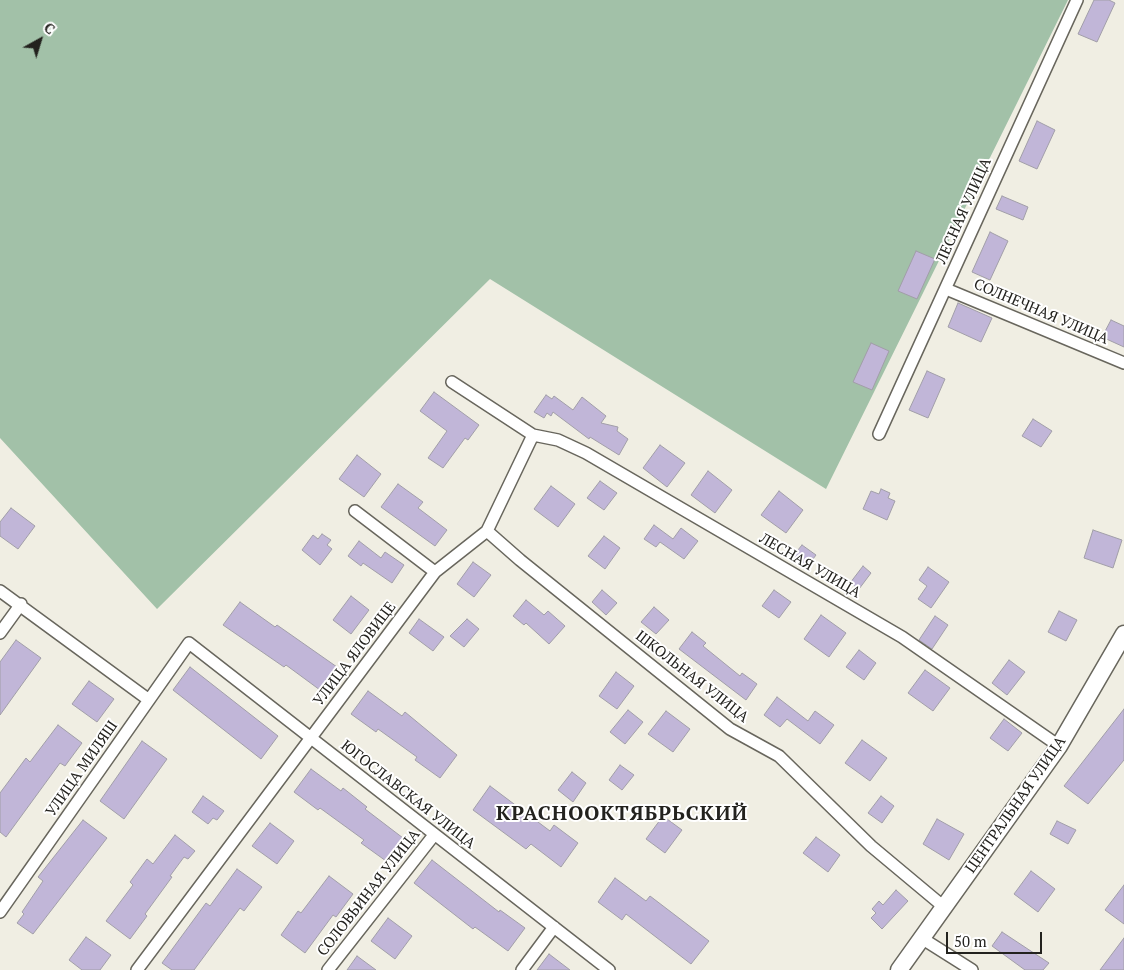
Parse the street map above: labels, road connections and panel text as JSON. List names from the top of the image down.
{
  "streets": {
    "street": [
      "ЛЕСНАЯ УЛИЦА",
      "СОЛНЕЧНАЯ УЛИЦА",
      "УЛИЦА ЯЛОВИЦЕ",
      "ШКОЛЬНАЯ УЛИЦА",
      "УЛИЦА МИЛЯШ",
      "ЮГОСЛАВСКАЯ УЛИЦА",
      "ЦЕНТРАЛЬНАЯ УЛИЦА",
      "СОЛОВЬИНАЯ УЛИЦА"
    ]
  },
  "crossings": [
    ["ЛЕСНАЯ УЛИЦА", "СОЛНЕЧНАЯ УЛИЦА"],
    ["ЛЕСНАЯ УЛИЦА", "УЛИЦА ЯЛОВИЦЕ"],
    ["ЛЕСНАЯ УЛИЦА", "ЦЕНТРАЛЬНАЯ УЛИЦА"],
    ["УЛИЦА ЯЛОВИЦЕ", "ШКОЛЬНАЯ УЛИЦА"],
    ["УЛИЦА ЯЛОВИЦЕ", "ЮГОСЛАВСКАЯ УЛИЦА"],
    ["ШКОЛЬНАЯ УЛИЦА", "ЦЕНТРАЛЬНАЯ УЛИЦА"],
    ["УЛИЦА МИЛЯШ", "ЮГОСЛАВСКАЯ УЛИЦА"],
    ["ЮГОСЛАВСКАЯ УЛИЦА", "СОЛОВЬИНАЯ УЛИЦА"]
  ],
  "districts": ["КРАСНООКТЯБРЬСКИЙ"],
  "scale_bar": "50 m",
  "north": "top right"
}
